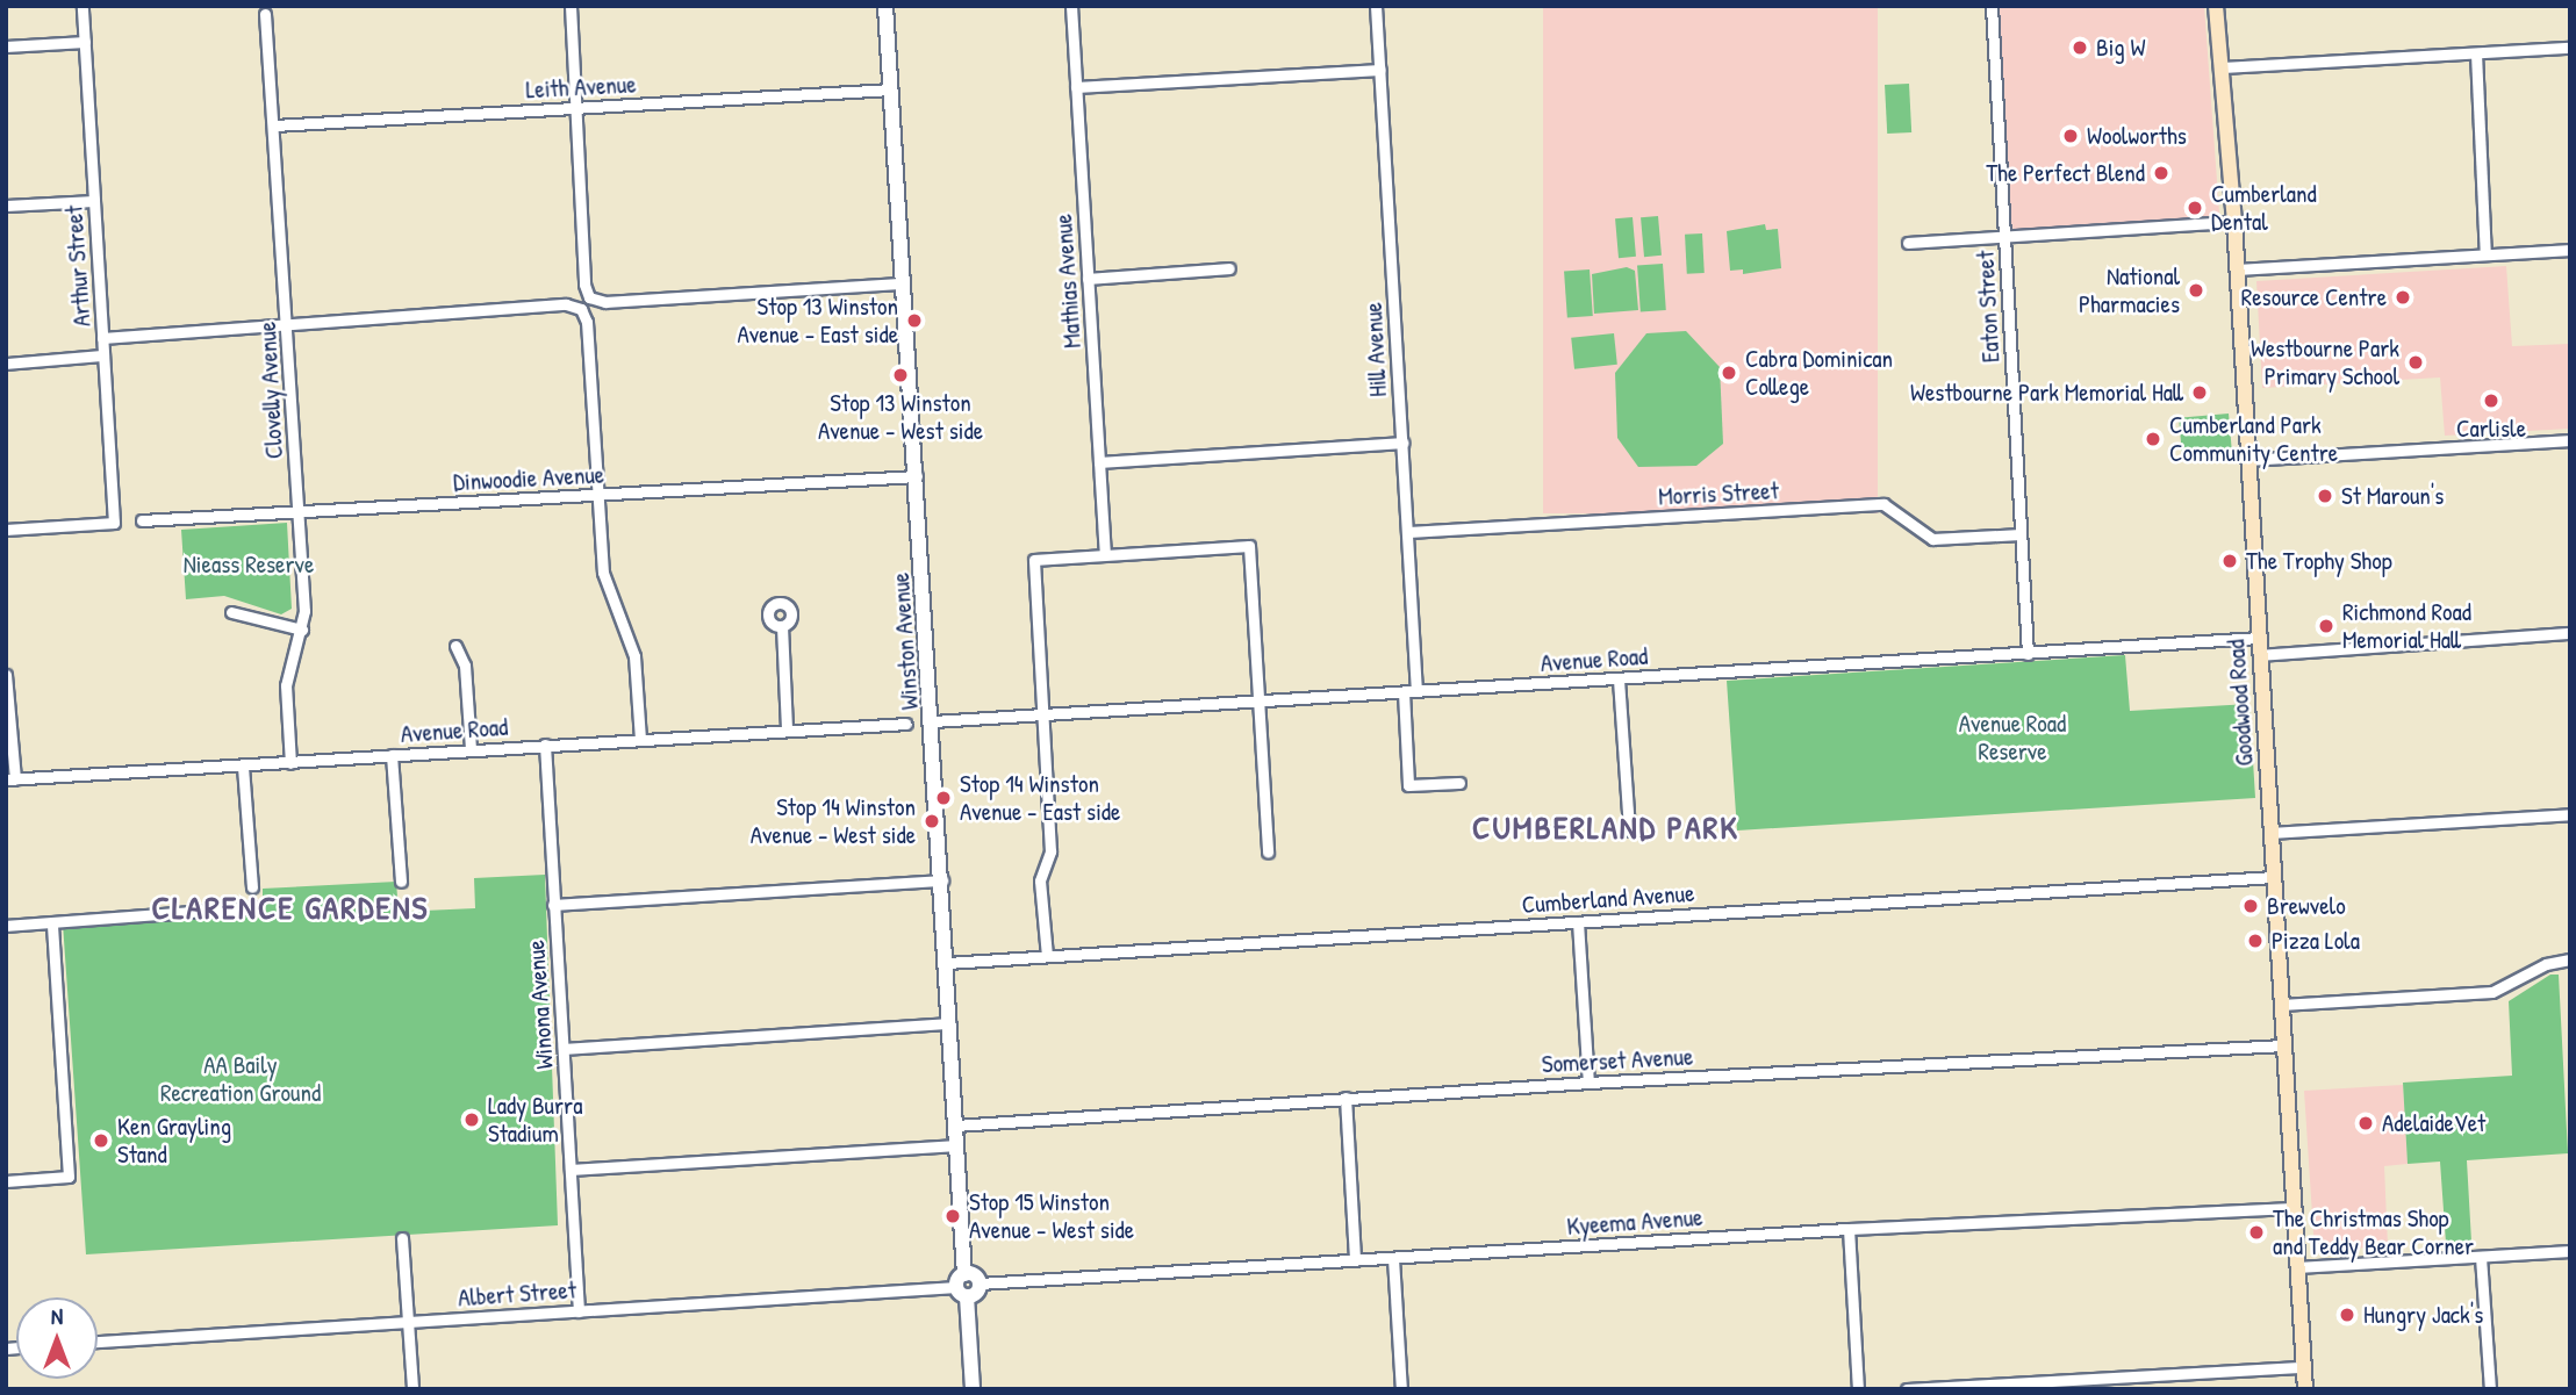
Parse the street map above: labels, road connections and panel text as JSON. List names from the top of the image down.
{
  "streets": {
    "main road": ["Goodwood Road"],
    "street": [
      "Leith Avenue",
      "Arthur Street",
      "Mathias Avenue",
      "Eaton Street",
      "Hill Avenue",
      "Clovelly Avenue",
      "Dinwoodie Avenue",
      "Morris Street",
      "Winston Avenue",
      "Avenue Road",
      "Cumberland Avenue",
      "Winona Avenue",
      "Somerset Avenue",
      "Kyeema Avenue",
      "Albert Street"
    ]
  },
  "crossings": [
    ["Leith Avenue", "Clovelly Avenue"],
    ["Leith Avenue", "Winston Avenue"],
    ["Eaton Street", "Morris Street"],
    ["Eaton Street", "Avenue Road"],
    ["Hill Avenue", "Morris Street"],
    ["Hill Avenue", "Avenue Road"],
    ["Clovelly Avenue", "Dinwoodie Avenue"],
    ["Clovelly Avenue", "Avenue Road"],
    ["Dinwoodie Avenue", "Winston Avenue"],
    ["Winston Avenue", "Avenue Road"],
    ["Winston Avenue", "Cumberland Avenue"],
    ["Winston Avenue", "Somerset Avenue"],
    ["Winston Avenue", "Albert Street"],
    ["Avenue Road", "Goodwood Road"],
    ["Avenue Road", "Winona Avenue"],
    ["Goodwood Road", "Cumberland Avenue"],
    ["Goodwood Road", "Somerset Avenue"],
    ["Goodwood Road", "Kyeema Avenue"],
    ["Winona Avenue", "Albert Street"]
  ],
  "districts": ["CUMBERLAND PARK", "CLARENCE GARDENS"],
  "parks": ["Nieass Reserve", "Avenue Road Reserve", "AA Baily Recreation Ground"],
  "places": [
    "Big W",
    "Woolworths",
    "The Perfect Blend",
    "Cumberland Dental",
    "National Pharmacies",
    "Resource Centre",
    "Stop 13 Winston Avenue - East side",
    "Westbourne Park Primary School",
    "Cabra Dominican College",
    "Stop 13 Winston Avenue - West side",
    "Westbourne Park Memorial Hall",
    "Carlisle",
    "Cumberland Park Community Centre",
    "St Maroun's",
    "The Trophy Shop",
    "Richmond Road Memorial Hall",
    "Stop 14 Winston Avenue - East side",
    "Stop 14 Winston Avenue - West side",
    "Brewvelo",
    "Pizza Lola",
    "Lady Burra Stadium",
    "AdelaideVet",
    "Ken Grayling Stand",
    "Stop 15 Winston Avenue - West side",
    "The Christmas Shop and Teddy Bear Corner",
    "Hungry Jack's"
  ],
  "north": "top"
}
